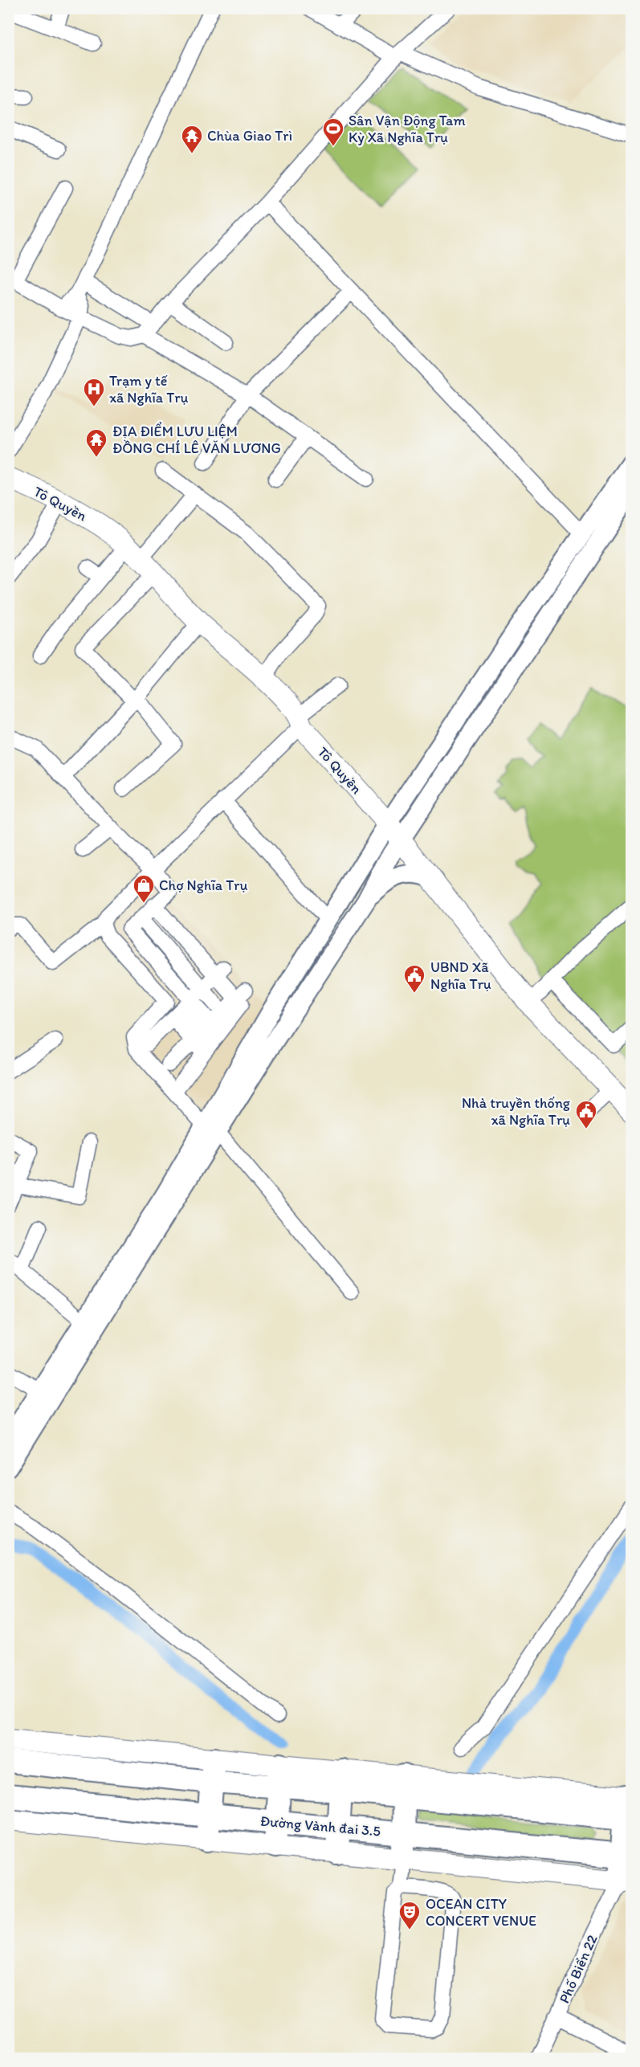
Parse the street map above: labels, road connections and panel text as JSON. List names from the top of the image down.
{
  "streets": {
    "main road": ["Tô Quyền", "Đường Vành đai 3.5"],
    "street": ["Phố Biển 22"]
  },
  "places": {
    "sports": ["Sân Vận Động Tam Kỳ Xã Nghĩa Trụ"],
    "temple": ["Chùa Giao Trì", "ĐỊA ĐIỂM LƯU LIỆM ĐỒNG CHÍ LÊ VĂN LƯƠNG"],
    "hospital": ["Trạm y tế xã Nghĩa Trụ"],
    "shop": ["Chợ Nghĩa Trụ"],
    "public building": ["UBND Xã Nghĩa Trụ", "Nhà truyền thống xã Nghĩa Trụ"],
    "theatre": ["OCEAN CITY CONCERT VENUE"]
  }
}
